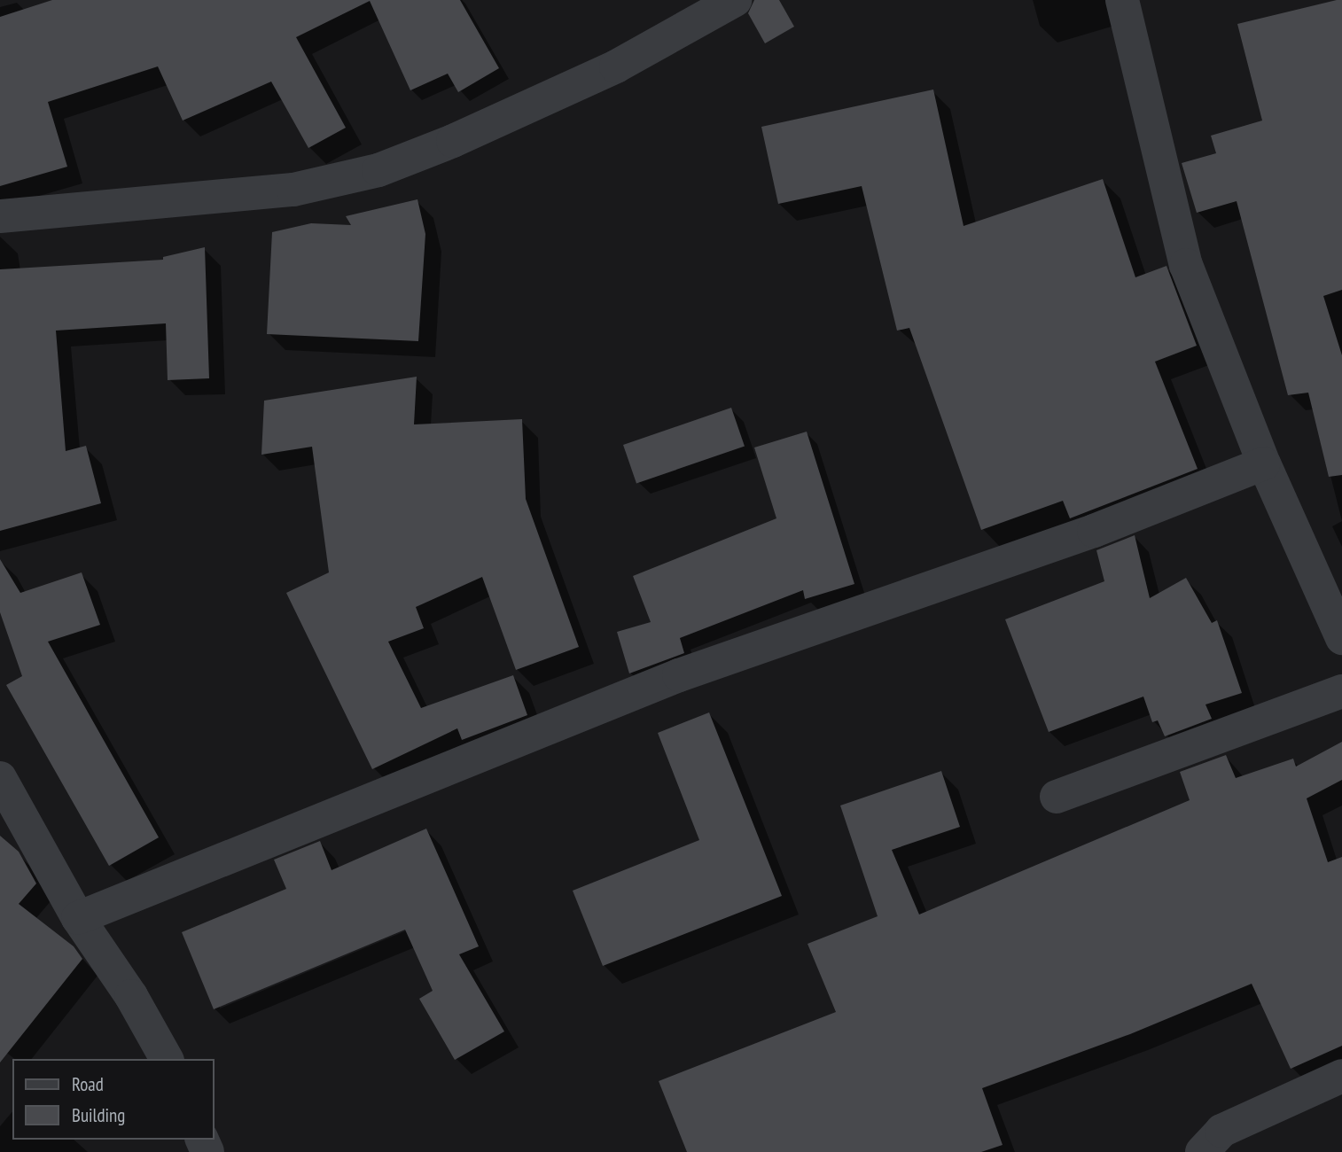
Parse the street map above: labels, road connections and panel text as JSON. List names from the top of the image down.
{
  "legend": ["Road", "Building"]
}
